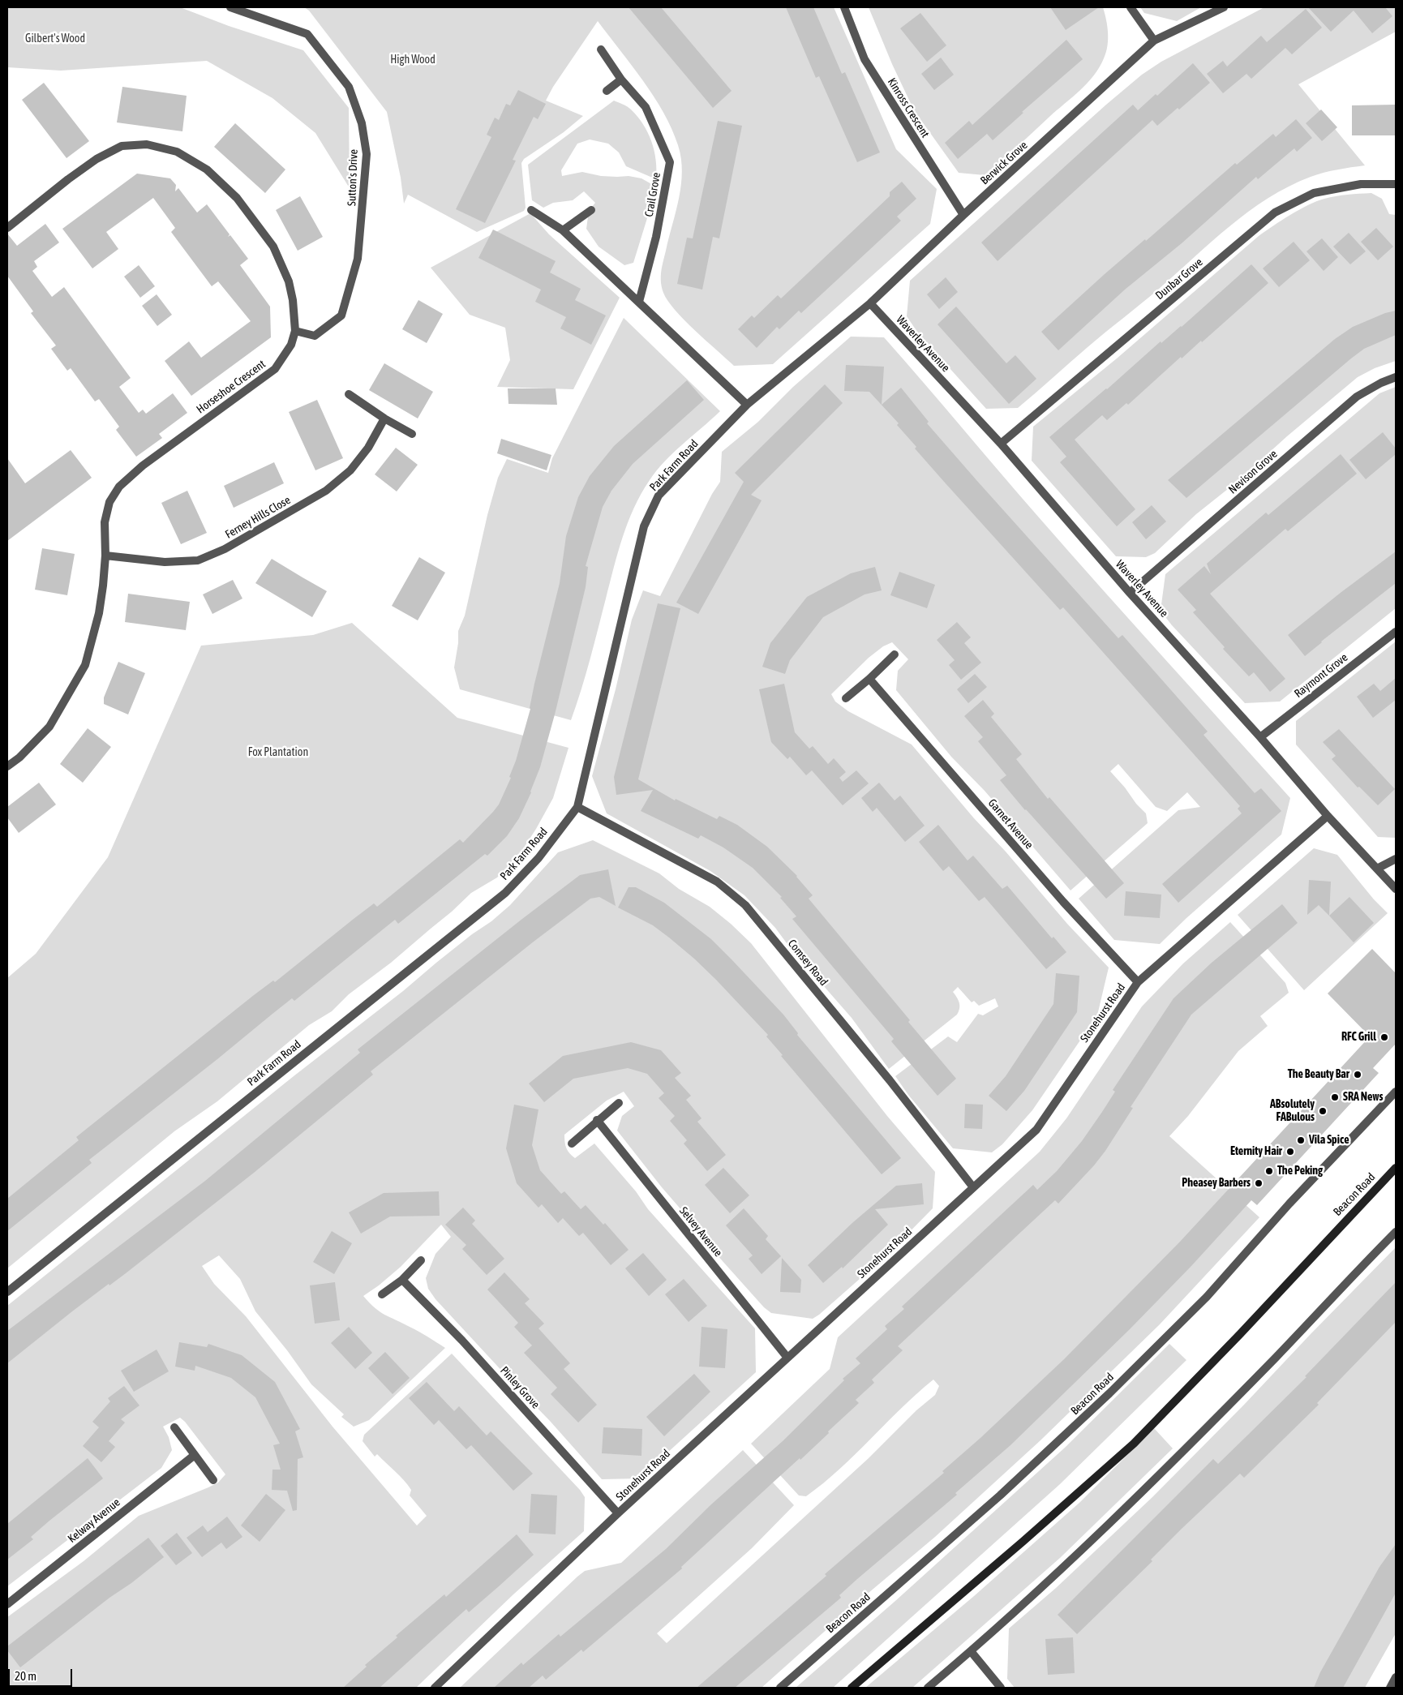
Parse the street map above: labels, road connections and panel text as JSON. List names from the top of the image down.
{
  "streets": {
    "main road": ["Beacon Road"],
    "street": [
      "Kinross Crescent",
      "Berwick Grove",
      "Sutton's Drive",
      "Crail Grove",
      "Dunbar Grove",
      "Waverley Avenue",
      "Horseshoe Crescent",
      "Park Farm Road",
      "Nevison Grove",
      "Ferney Hills Close",
      "Raymont Grove",
      "Garnet Avenue",
      "Comsey Road",
      "Stonehurst Road",
      "Selvey Avenue",
      "Pinley Grove",
      "Kelway Avenue"
    ]
  },
  "crossings": [
    ["Kinross Crescent", "Berwick Grove"],
    ["Berwick Grove", "Waverley Avenue"],
    ["Berwick Grove", "Park Farm Road"],
    ["Sutton's Drive", "Horseshoe Crescent"],
    ["Dunbar Grove", "Waverley Avenue"],
    ["Waverley Avenue", "Park Farm Road"],
    ["Waverley Avenue", "Nevison Grove"],
    ["Waverley Avenue", "Raymont Grove"],
    ["Waverley Avenue", "Stonehurst Road"],
    ["Horseshoe Crescent", "Ferney Hills Close"],
    ["Park Farm Road", "Comsey Road"],
    ["Garnet Avenue", "Stonehurst Road"],
    ["Comsey Road", "Stonehurst Road"],
    ["Stonehurst Road", "Selvey Avenue"],
    ["Stonehurst Road", "Pinley Grove"]
  ],
  "parks": ["Gilbert's Wood", "High Wood", "Fox Plantation"],
  "places": [
    "RFC Grill",
    "The Beauty Bar",
    "SRA News",
    "ABsolutely FABulous",
    "Vila Spice",
    "Eternity Hair",
    "The Peking",
    "Pheasey Barbers"
  ],
  "scale_bar": "20 m"
}
